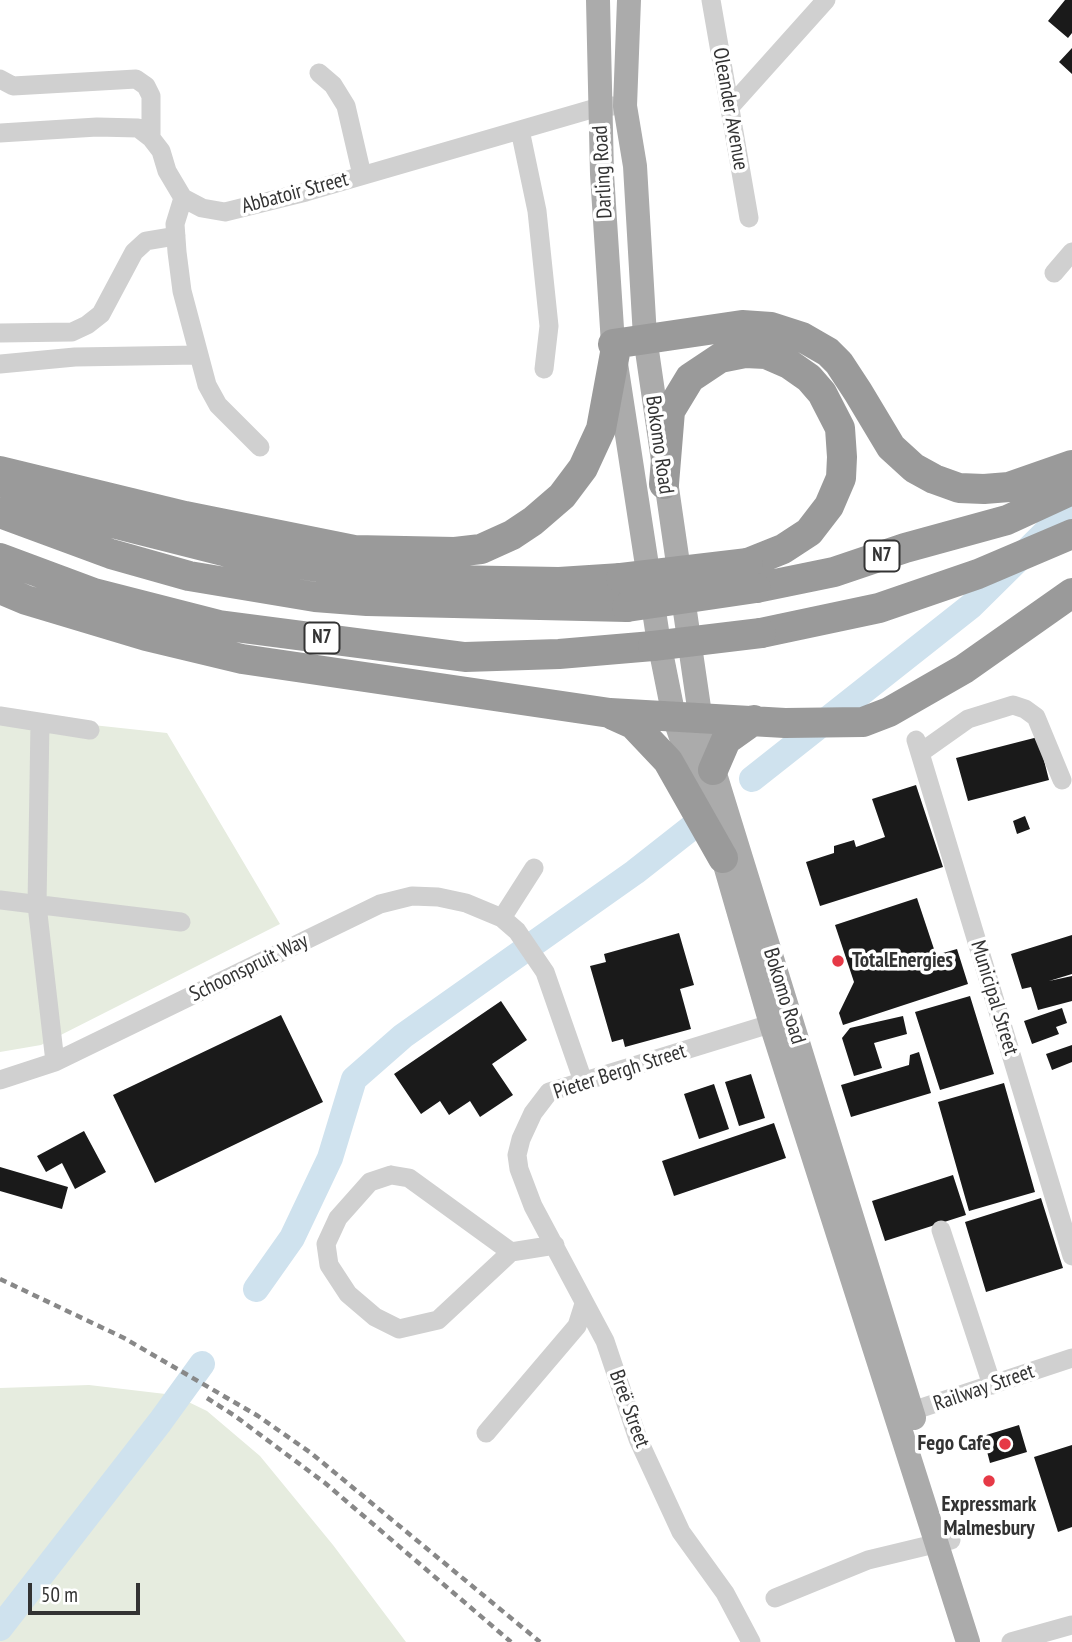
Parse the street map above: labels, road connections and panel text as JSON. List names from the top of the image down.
{
  "streets": {
    "highway": ["N7"],
    "main road": ["Darling Road", "Bokomo Road"],
    "street": [
      "Oleander Avenue",
      "Abbatoir Street",
      "Schoonspruit Way",
      "Municipal Street",
      "Pieter Bergh Street",
      "Railway Street",
      "Breë Street"
    ]
  },
  "crossings": [
    ["Darling Road", "Abbatoir Street"],
    ["Darling Road", "Bokomo Road"],
    ["Bokomo Road", "Pieter Bergh Street"],
    ["Bokomo Road", "Railway Street"],
    ["Schoonspruit Way", "Pieter Bergh Street"],
    ["Pieter Bergh Street", "Breë Street"]
  ],
  "places": ["TotalEnergies", "Fego Cafe", "Expressmark Malmesbury"],
  "scale_bar": "50 m"
}
